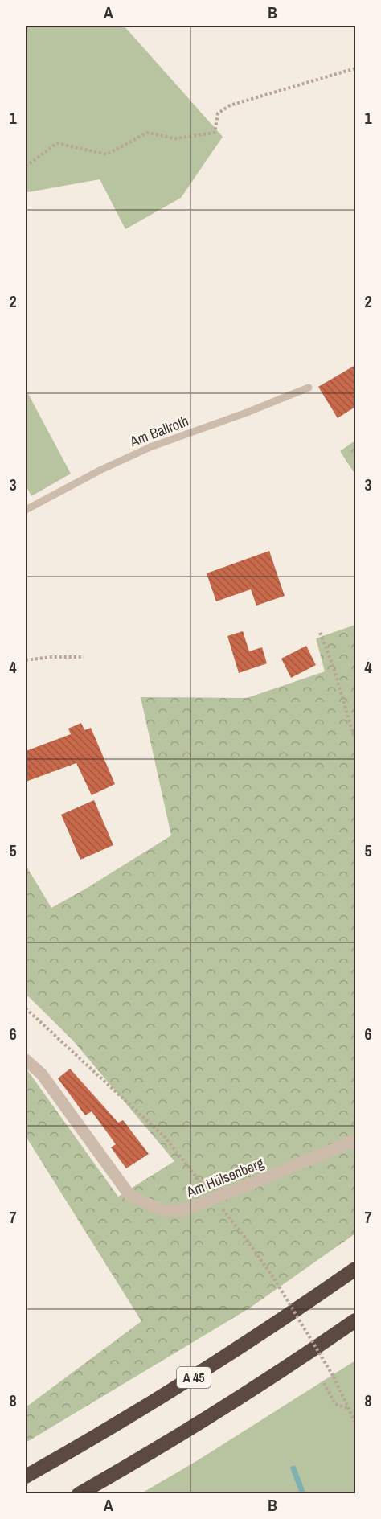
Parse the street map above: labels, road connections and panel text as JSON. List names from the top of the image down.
{
  "streets": {
    "highway": ["A 45"],
    "street": ["Am Hülsenberg"],
    "lane": ["Am Ballroth"]
  },
  "grid": {
    "columns": ["A", "B"],
    "rows": [
      "1",
      "2",
      "3",
      "4",
      "5",
      "6",
      "7",
      "8"
    ]
  }
}
